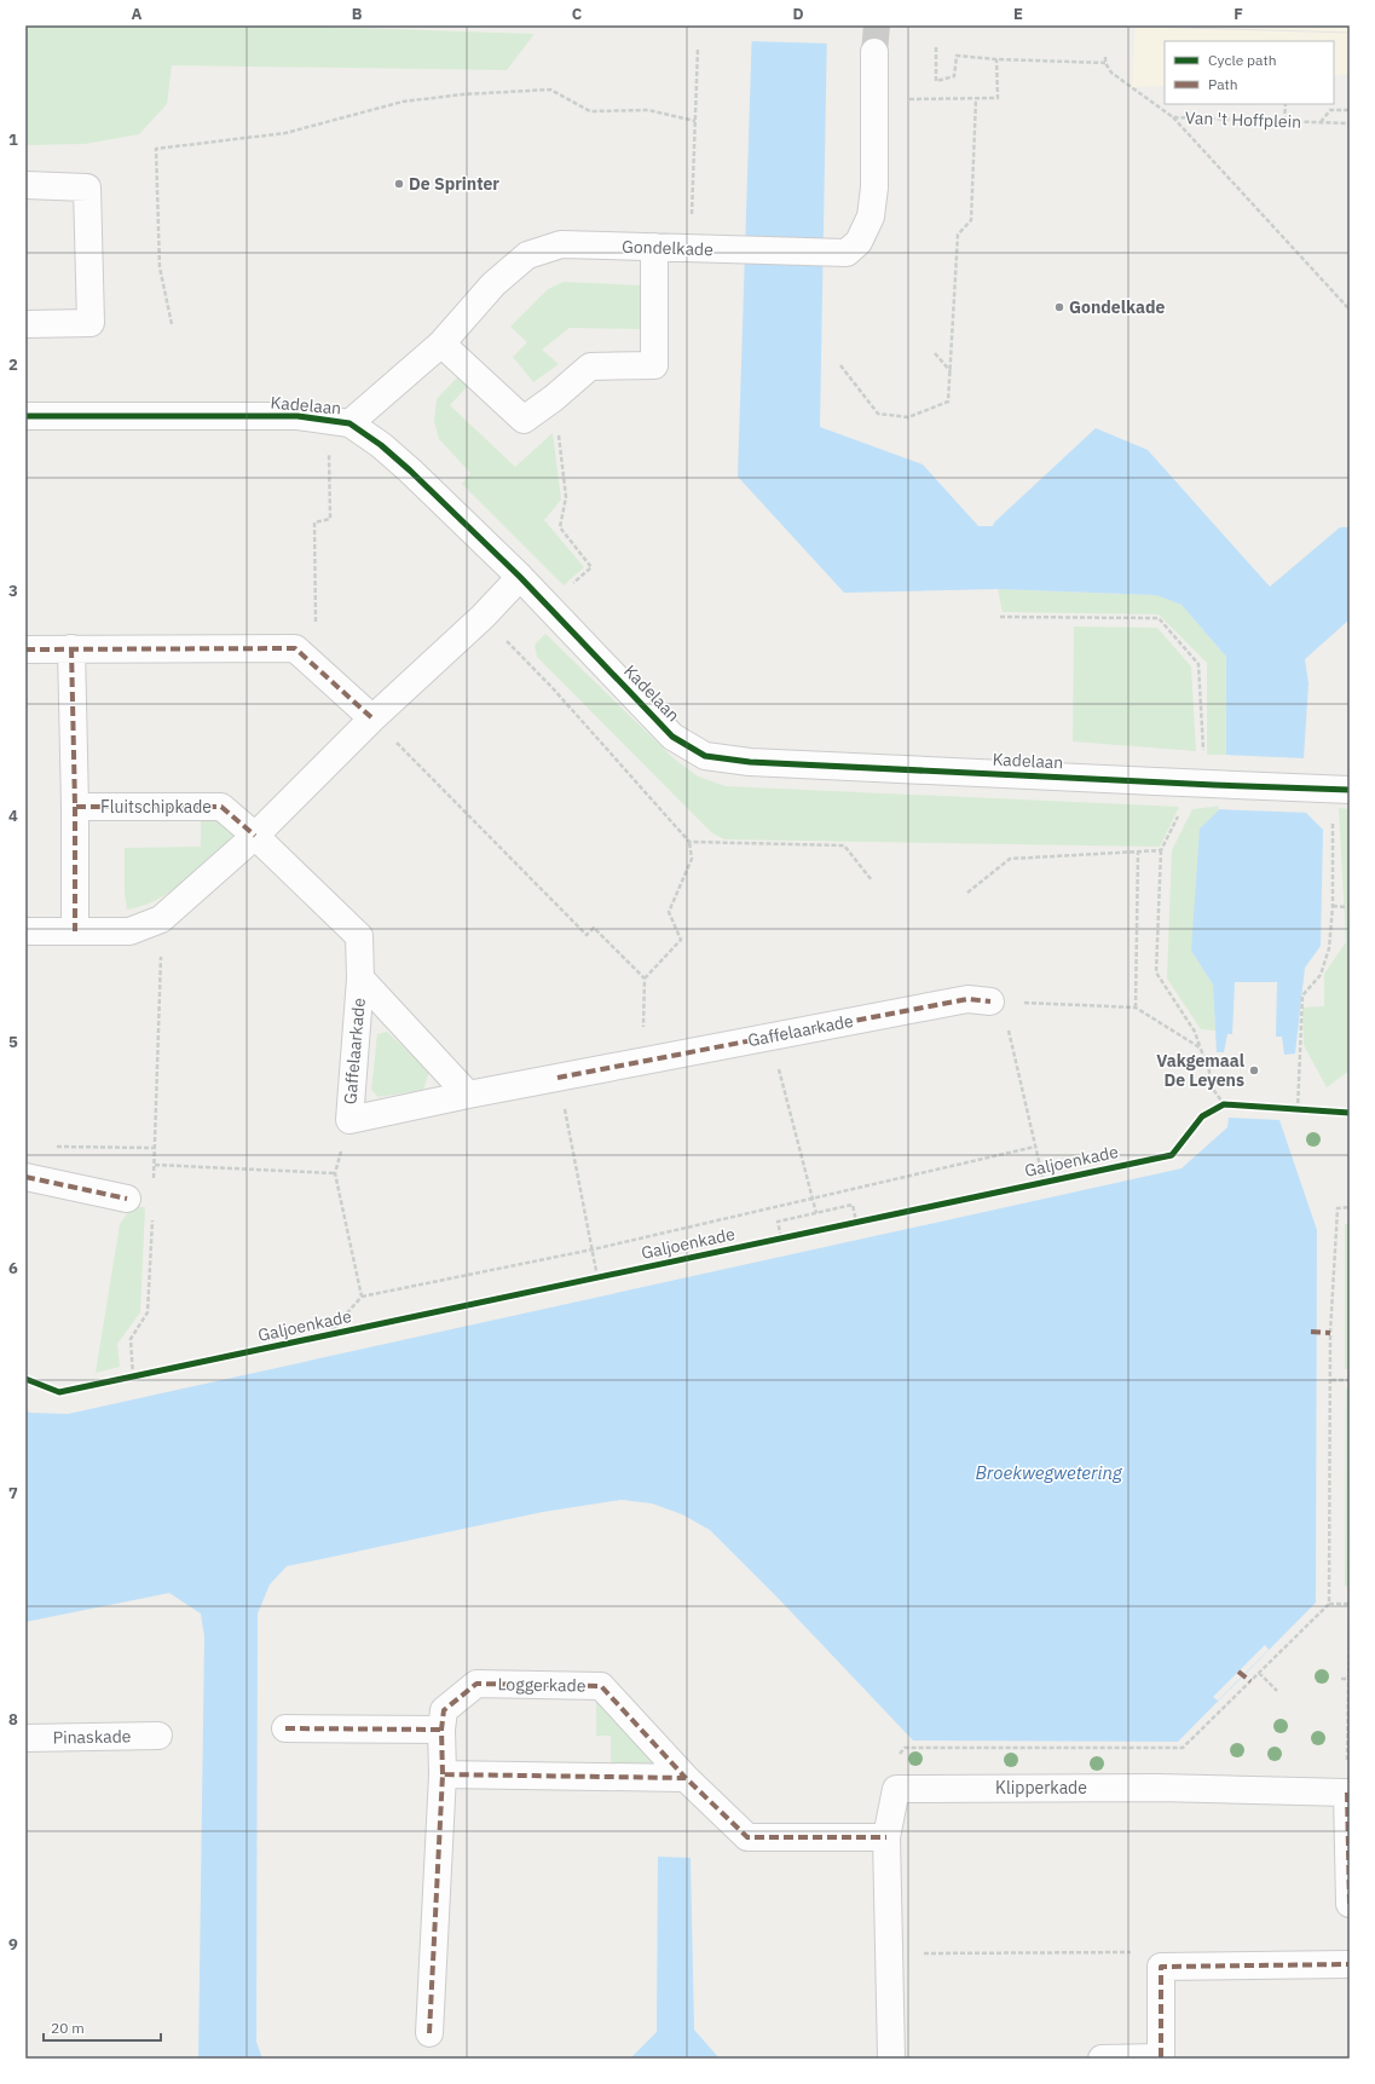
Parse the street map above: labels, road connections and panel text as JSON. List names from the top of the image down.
{
  "streets": {
    "street": [
      "Gondelkade",
      "Kadelaan",
      "Fluitschipkade",
      "Gaffelaarkade",
      "Loggerkade",
      "Pinaskade",
      "Klipperkade"
    ],
    "path": ["Van 't Hoffplein"],
    "cycle path": ["Galjoenkade"]
  },
  "crossings": [
    ["Gondelkade", "Kadelaan"],
    ["Fluitschipkade", "Gaffelaarkade"],
    ["Gaffelaarkade", "Galjoenkade"]
  ],
  "water": ["Broekwegwetering"],
  "places": ["De Sprinter", "Gondelkade", "Vakgemaal De Leyens"],
  "legend": ["Cycle path", "Path"],
  "scale_bar": "20 m",
  "grid": {
    "columns": [
      "A",
      "B",
      "C",
      "D",
      "E",
      "F"
    ],
    "rows": [
      "1",
      "2",
      "3",
      "4",
      "5",
      "6",
      "7",
      "8",
      "9"
    ]
  }
}
